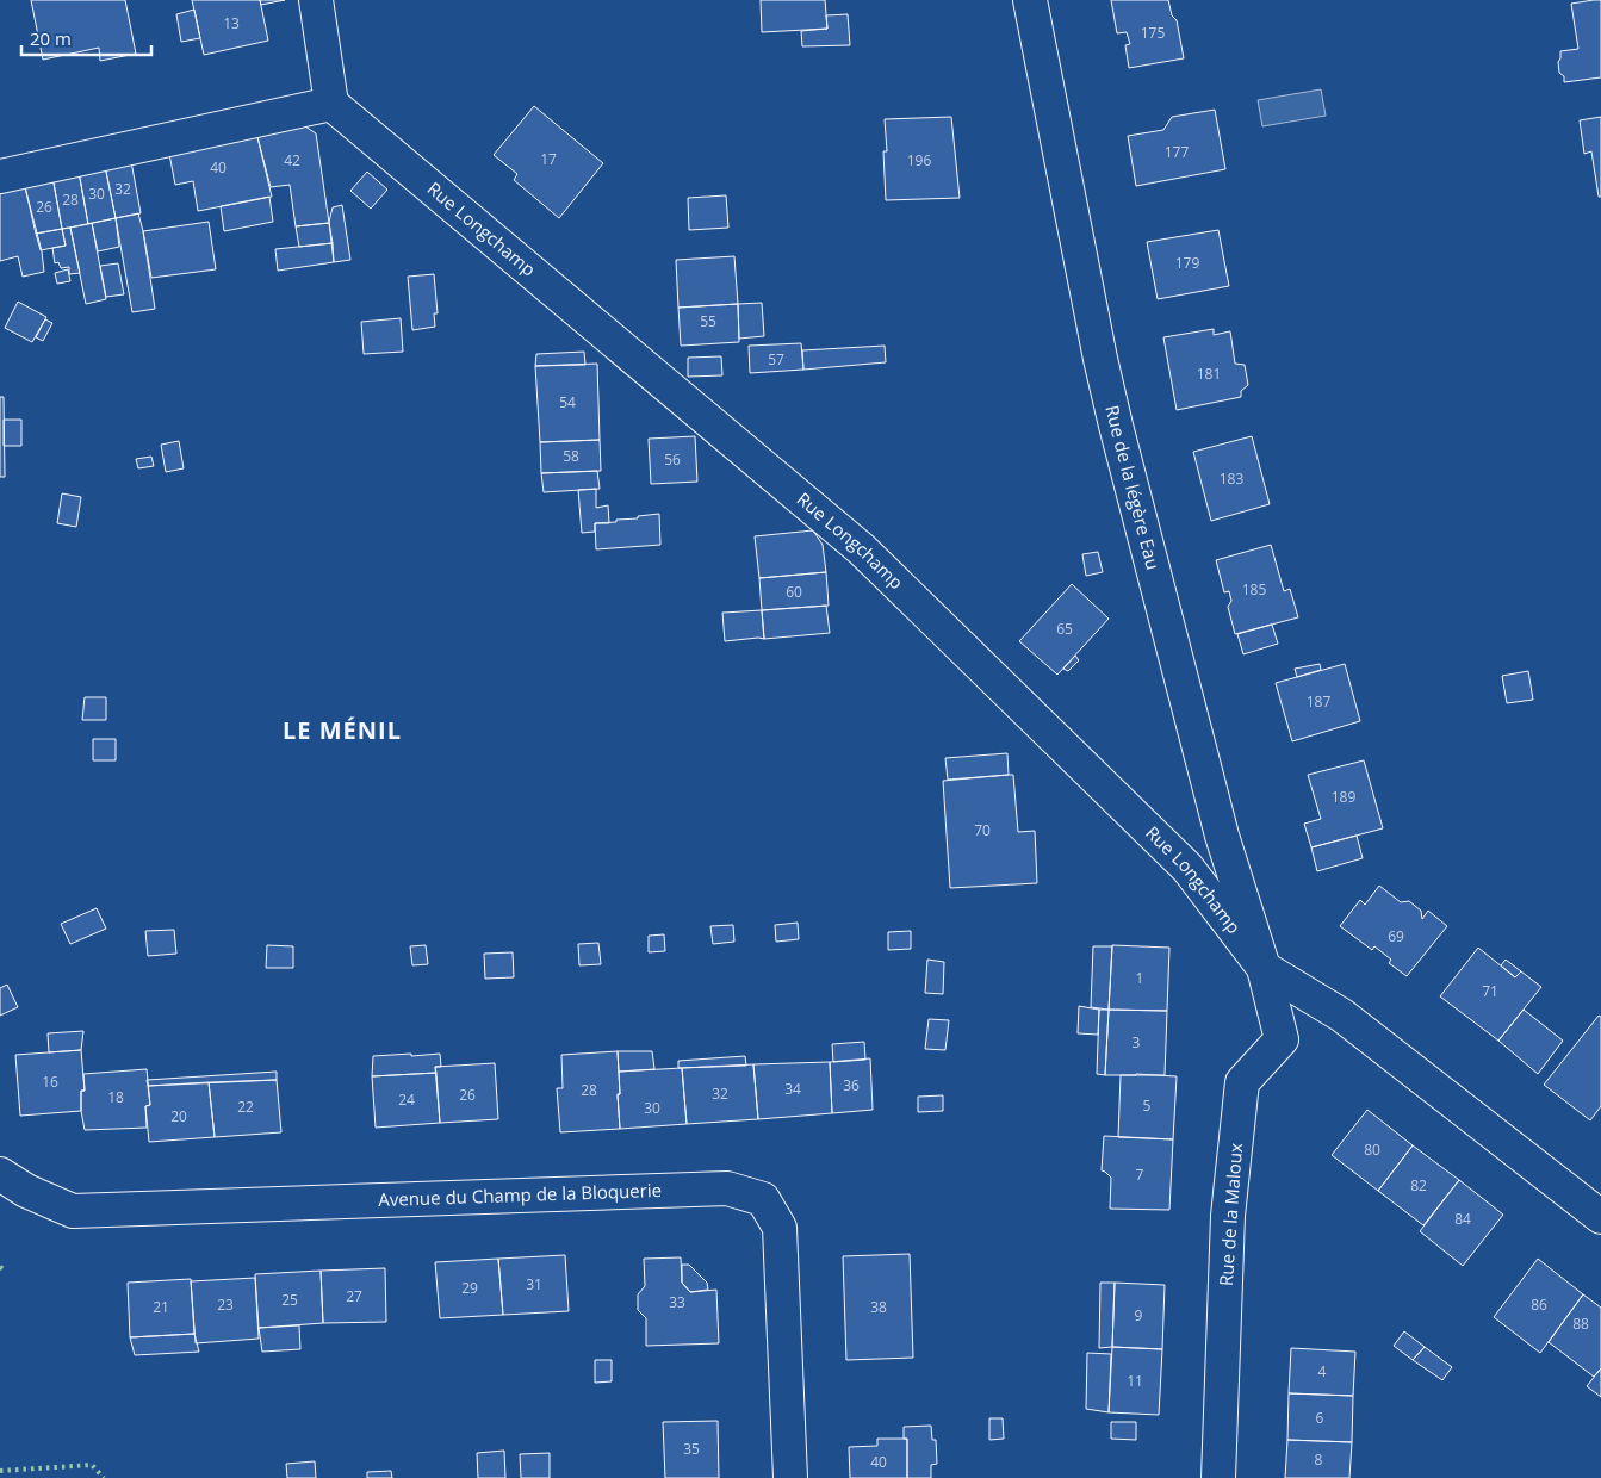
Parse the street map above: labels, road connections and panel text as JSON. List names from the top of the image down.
{
  "streets": {
    "street": [
      "Rue Longchamp",
      "Rue de la légère Eau",
      "Avenue du Champ de la Bloquerie",
      "Rue de la Maloux"
    ]
  },
  "crossings": [
    ["Rue Longchamp", "Rue de la légère Eau"],
    ["Rue Longchamp", "Rue de la Maloux"],
    ["Rue de la légère Eau", "Rue de la Maloux"]
  ],
  "districts": ["LE MÉNIL"],
  "house_numbers": [
    "13",
    "175",
    "177",
    "17",
    "42",
    "196",
    "40",
    "32",
    "30",
    "28",
    "26",
    "179",
    "55",
    "57",
    "181",
    "54",
    "58",
    "56",
    "183",
    "185",
    "60",
    "65",
    "187",
    "189",
    "70",
    "69",
    "1",
    "71",
    "3",
    "16",
    "36",
    "34",
    "28",
    "32",
    "26",
    "18",
    "24",
    "5",
    "22",
    "30",
    "20",
    "80",
    "7",
    "82",
    "84",
    "31",
    "29",
    "27",
    "25",
    "33",
    "23",
    "86",
    "21",
    "38",
    "9",
    "88",
    "4",
    "11",
    "6",
    "35",
    "8",
    "40"
  ],
  "scale_bar": "20 m"
}
